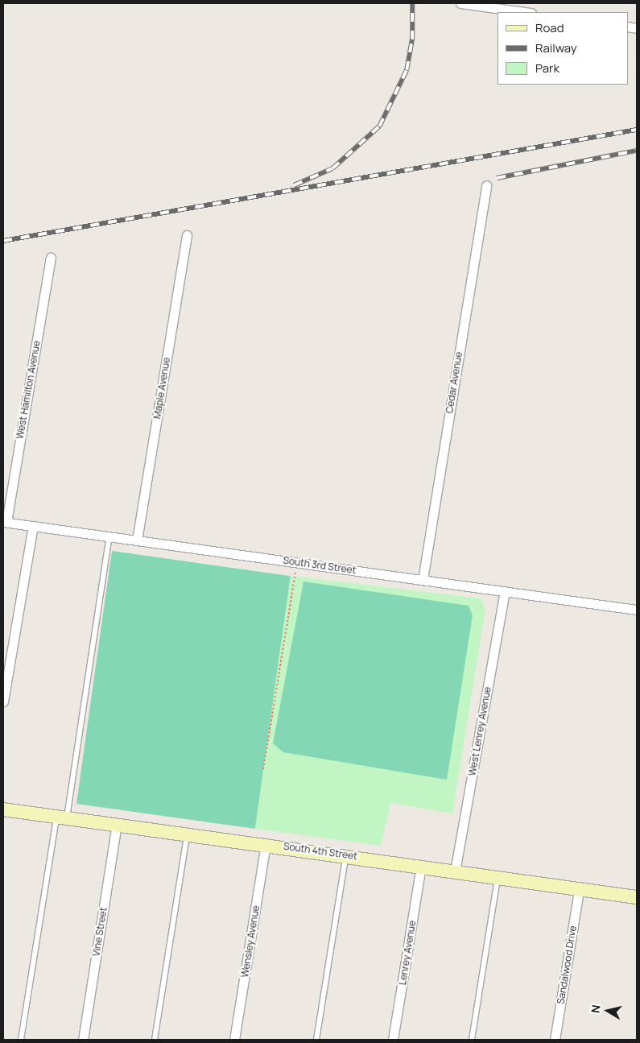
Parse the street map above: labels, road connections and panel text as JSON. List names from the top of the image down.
{
  "streets": {
    "main road": ["South 4th Street"],
    "street": [
      "Cedar Avenue",
      "Maple Avenue",
      "West Hamilton Avenue",
      "South 3rd Street",
      "West Lenrey Avenue",
      "Vine Street",
      "Wensley Avenue",
      "Lenrey Avenue",
      "Sandalwood Drive"
    ]
  },
  "crossings": [
    ["Cedar Avenue", "South 3rd Street"],
    ["Maple Avenue", "South 3rd Street"],
    ["West Hamilton Avenue", "South 3rd Street"],
    ["South 3rd Street", "West Lenrey Avenue"],
    ["West Lenrey Avenue", "South 4th Street"],
    ["South 4th Street", "Vine Street"],
    ["South 4th Street", "Wensley Avenue"],
    ["South 4th Street", "Lenrey Avenue"],
    ["South 4th Street", "Sandalwood Drive"]
  ],
  "legend": ["Road", "Railway", "Park"],
  "north": "left"
}
